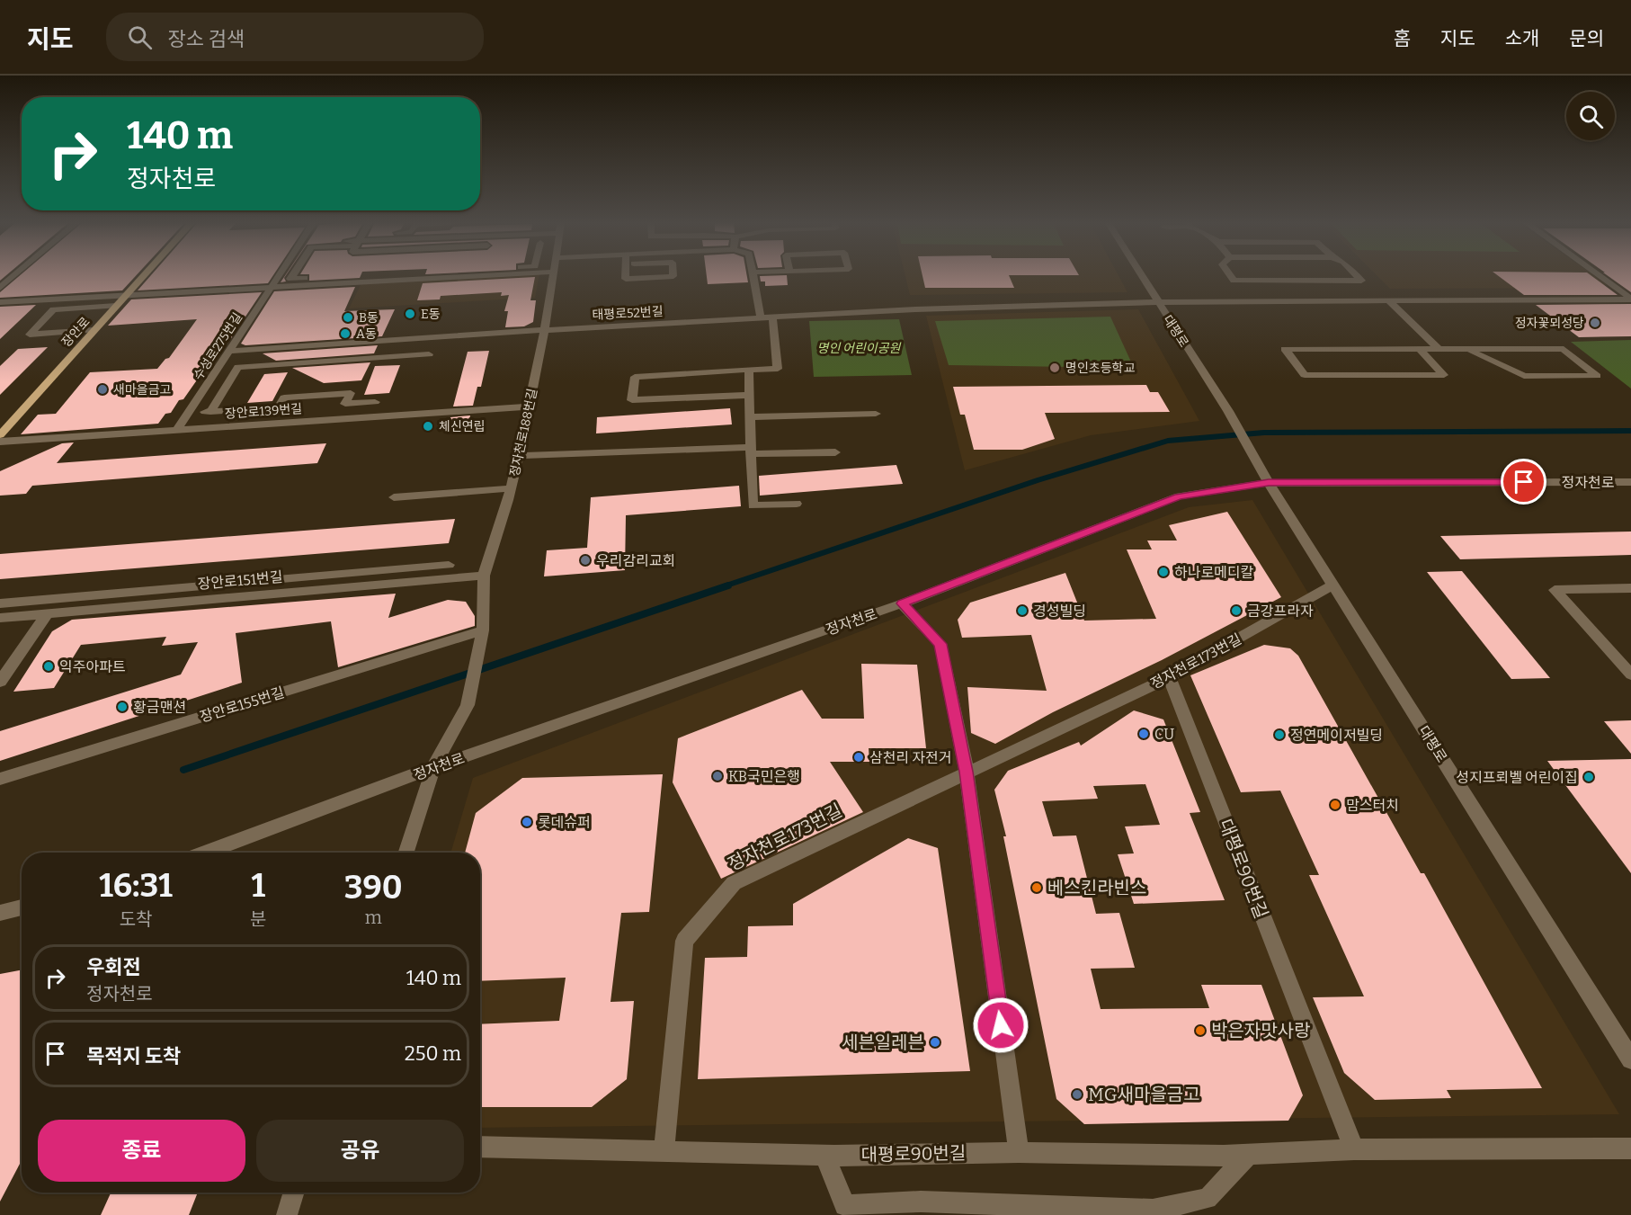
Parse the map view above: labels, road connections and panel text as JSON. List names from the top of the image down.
{
  "streets": {
    "main road": ["장안로"],
    "street": [
      "태평로52번길",
      "대평로",
      "수성로275번길",
      "장안로139번길",
      "정자천로188번길",
      "정자천로",
      "장안로151번길",
      "정자천로173번길",
      "장안로155번길",
      "대평로90번길"
    ]
  },
  "crossings": [
    ["태평로52번길", "대평로"],
    ["태평로52번길", "수성로275번길"],
    ["태평로52번길", "정자천로188번길"],
    ["대평로", "정자천로"],
    ["대평로", "정자천로173번길"],
    ["수성로275번길", "장안로139번길"],
    ["장안로139번길", "정자천로188번길"],
    ["정자천로188번길", "정자천로"],
    ["정자천로188번길", "장안로151번길"],
    ["정자천로188번길", "장안로155번길"],
    ["정자천로173번길", "대평로90번길"]
  ],
  "parks": ["명인 어린이공원"],
  "places": [
    "E동",
    "B동",
    "정자꽃뫼성당",
    "A동",
    "명인초등학교",
    "새마을금고",
    "체신연립",
    "우리감리교회",
    "하나로메디칼",
    "경성빌딩",
    "금강프라자",
    "익주아파트",
    "황금맨션",
    "CU",
    "정연메이저빌딩",
    "삼천리 자전거",
    "KB국민은행",
    "성지프뢰벨 어린이집",
    "맘스터치",
    "롯데슈퍼",
    "베스킨라빈스",
    "박은자맛사랑",
    "세븐일레븐",
    "MG새마을금고"
  ],
  "page": {
    "header": "지도",
    "search": "장소 검색",
    "nav": [
      "홈",
      "지도",
      "소개",
      "문의"
    ],
    "turn": ["140 m", "정자천로"],
    "eta": [
      "16:31",
      "도착",
      "1",
      "분",
      "390",
      "m"
    ],
    "list": [
      {
        "name": "우회전",
        "note": "정자천로",
        "value": "140 m"
      },
      {
        "name": "목적지 도착",
        "value": "250 m"
      }
    ],
    "buttons": ["종료", "공유"]
  }
}
